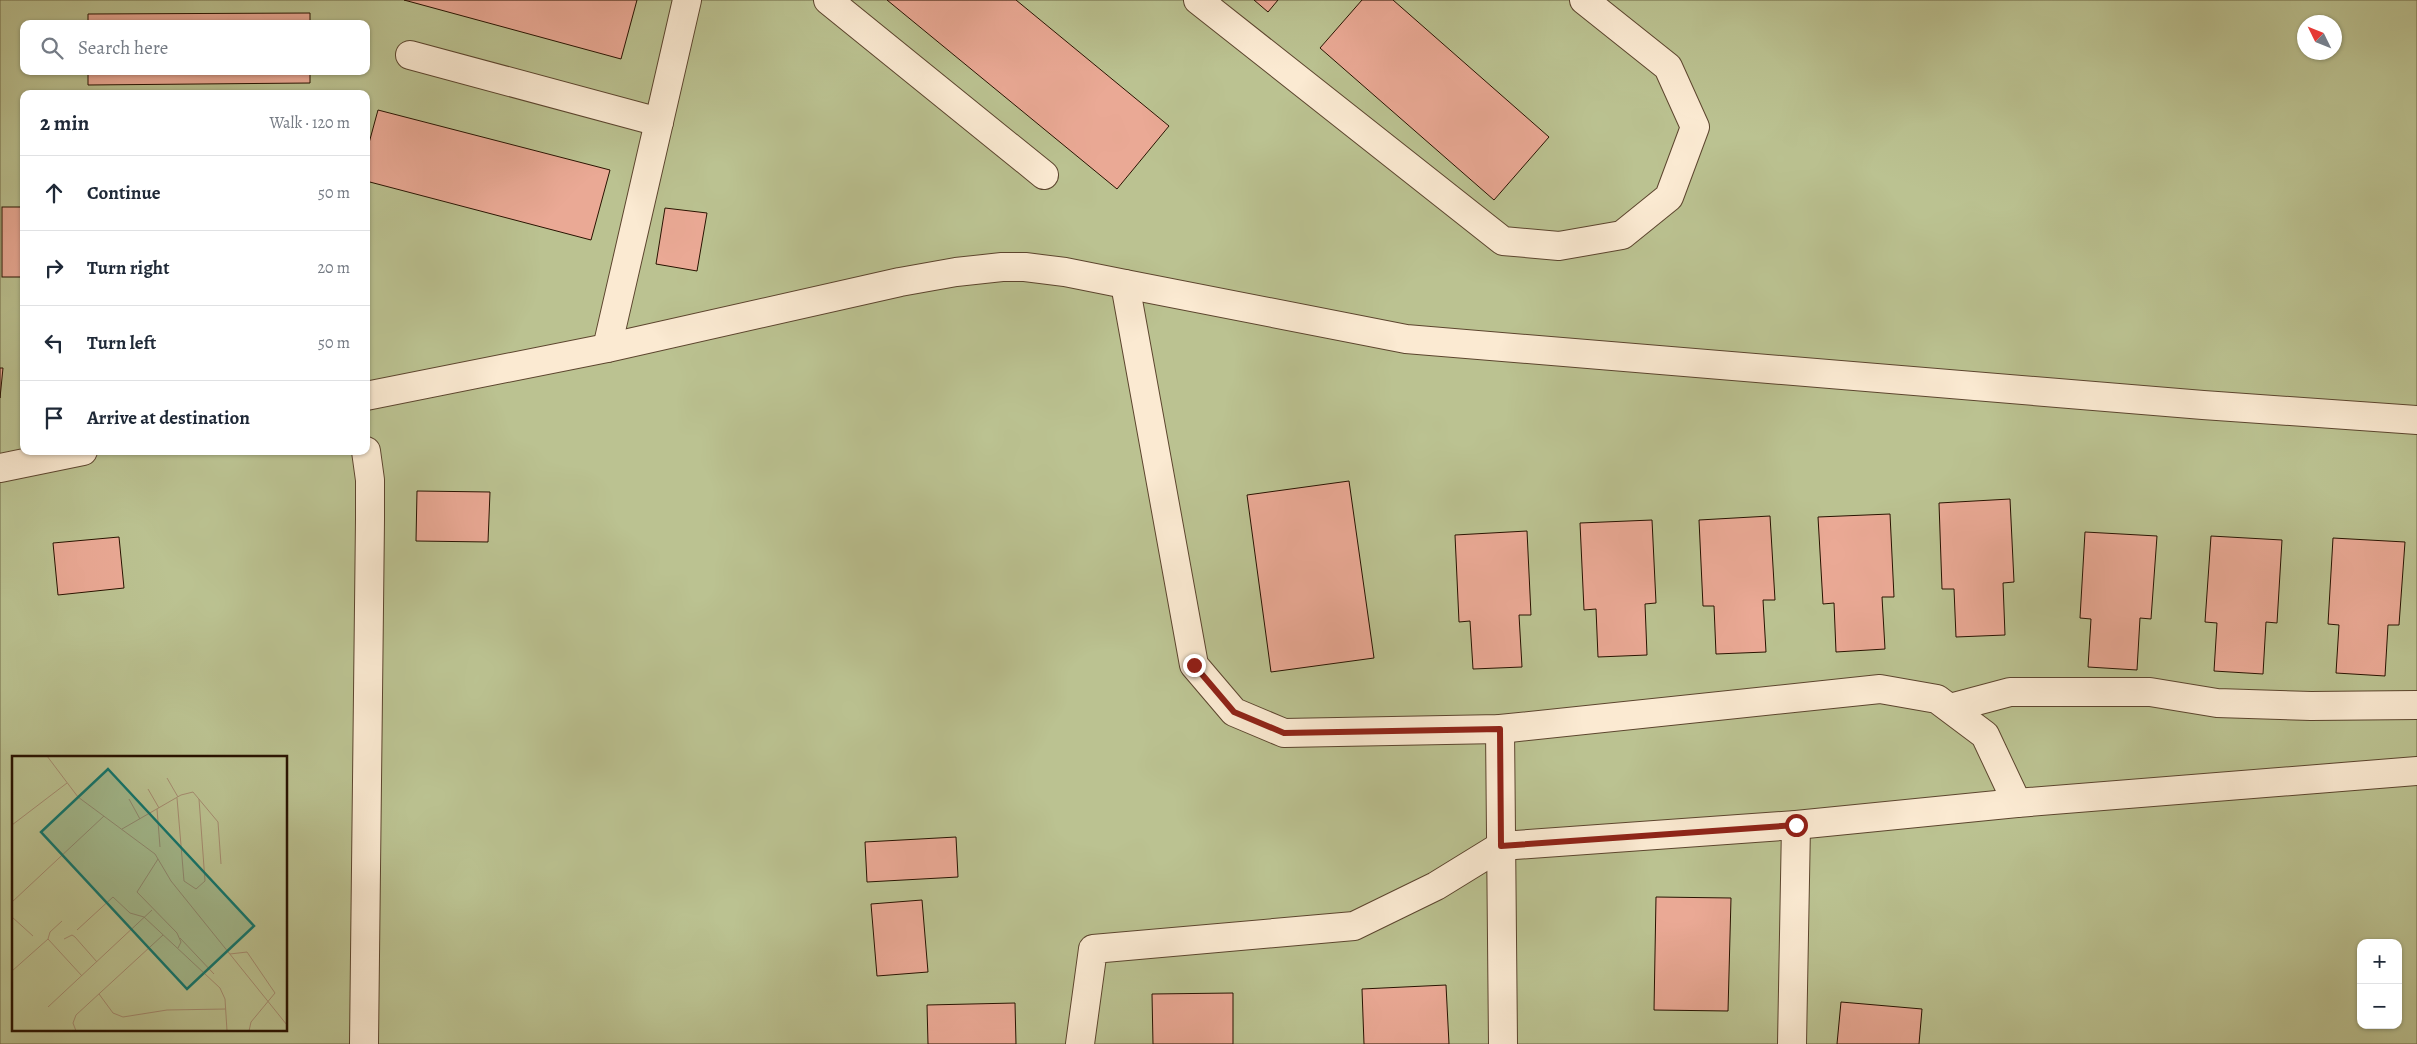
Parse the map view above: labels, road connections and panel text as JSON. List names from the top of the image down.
{
  "north": "top left",
  "page": {
    "search": "Search here",
    "heading": ["2 min", "Walk · 120 m"],
    "list": [
      ["Continue", "50 m"],
      ["Turn right", "20 m"],
      ["Turn left", "50 m"],
      "Arrive at destination"
    ],
    "map_buttons": ["+", "−"]
  }
}
